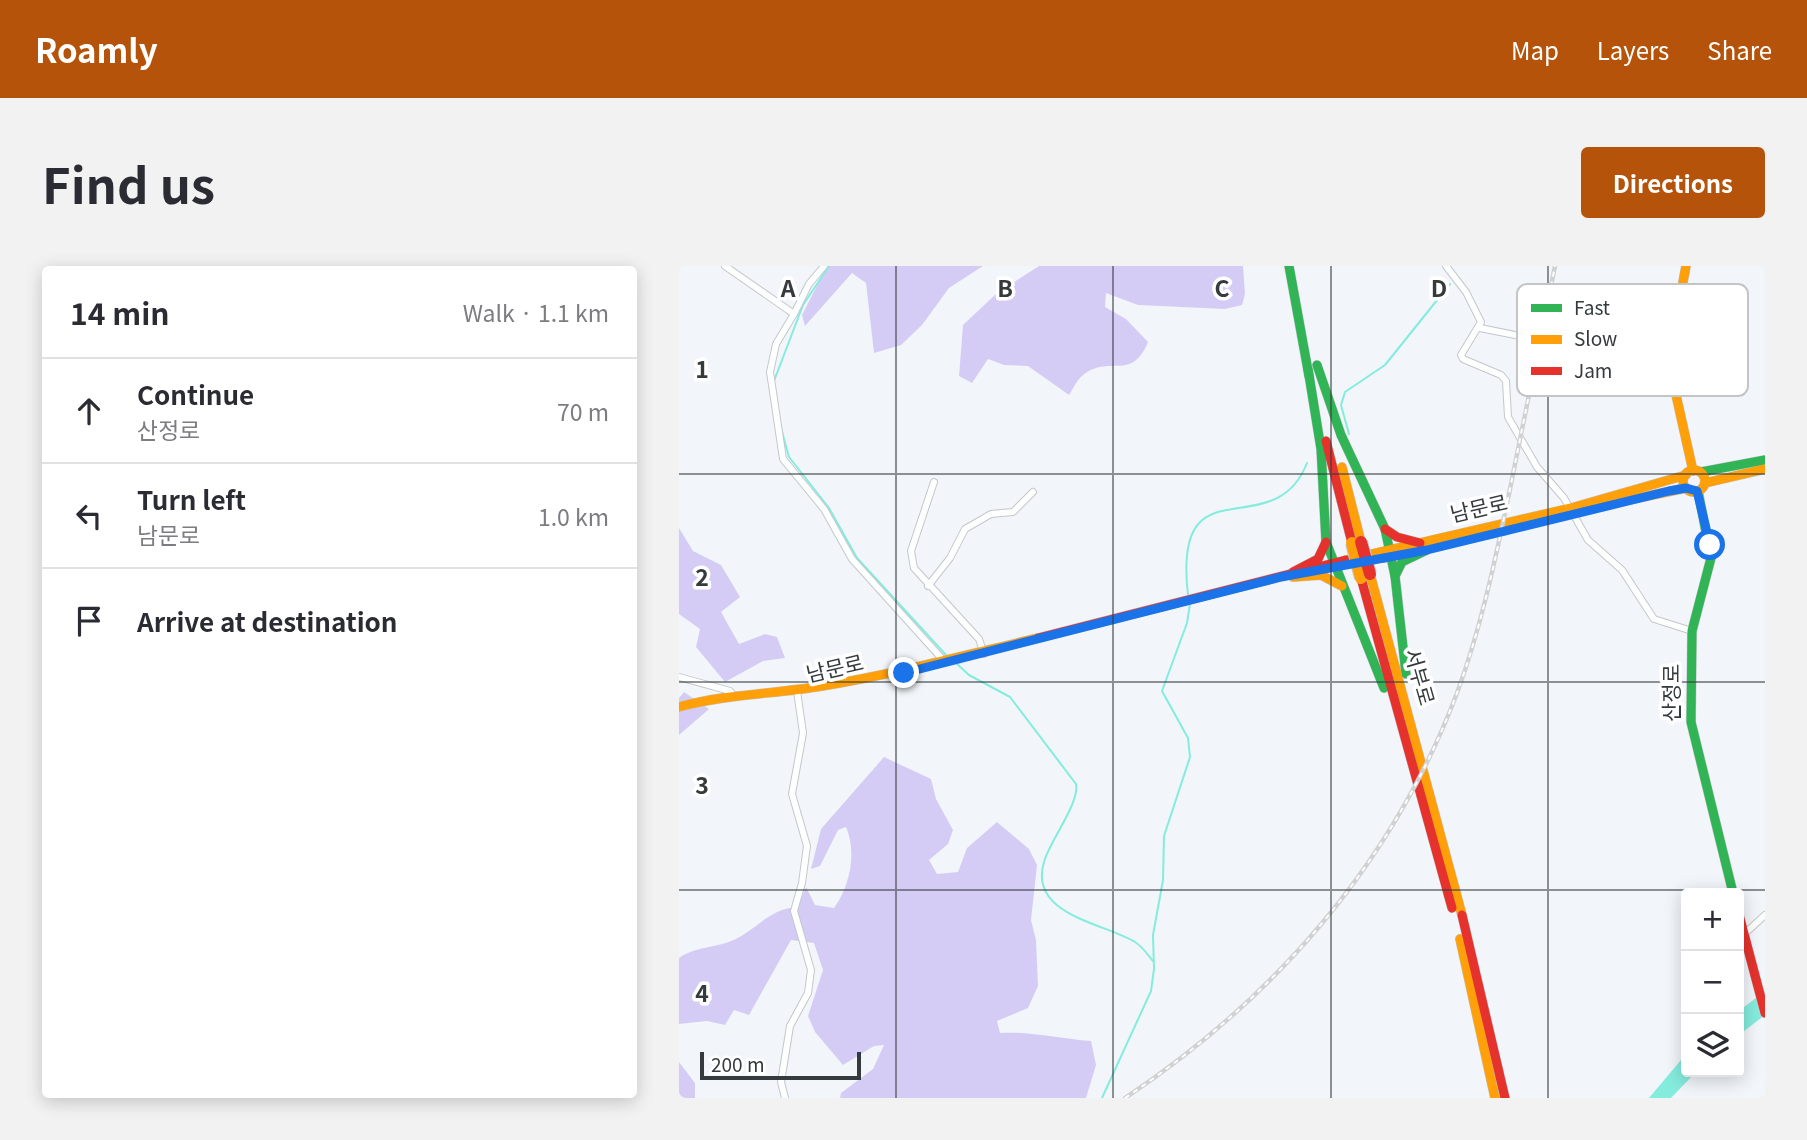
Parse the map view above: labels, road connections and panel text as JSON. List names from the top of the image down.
{
  "streets": {
    "main road": ["남문로", "서부로", "산정로"]
  },
  "crossings": [
    ["남문로", "산정로"]
  ],
  "legend": ["Fast", "Slow", "Jam"],
  "scale_bar": "200 m",
  "page": {
    "header": "Roamly",
    "nav": ["Map", "Layers", "Share"],
    "title": "Find us",
    "buttons": "Directions",
    "heading": ["14 min", "Walk · 1.1 km"],
    "list": [
      ["Continue", "산정로", "70 m"],
      ["Turn left", "남문로", "1.0 km"],
      "Arrive at destination"
    ],
    "map_buttons": ["+", "−"],
    "scale": "200 m"
  },
  "grid": {
    "columns": [
      "A",
      "B",
      "C",
      "D"
    ],
    "rows": [
      "1",
      "2",
      "3",
      "4"
    ]
  }
}
